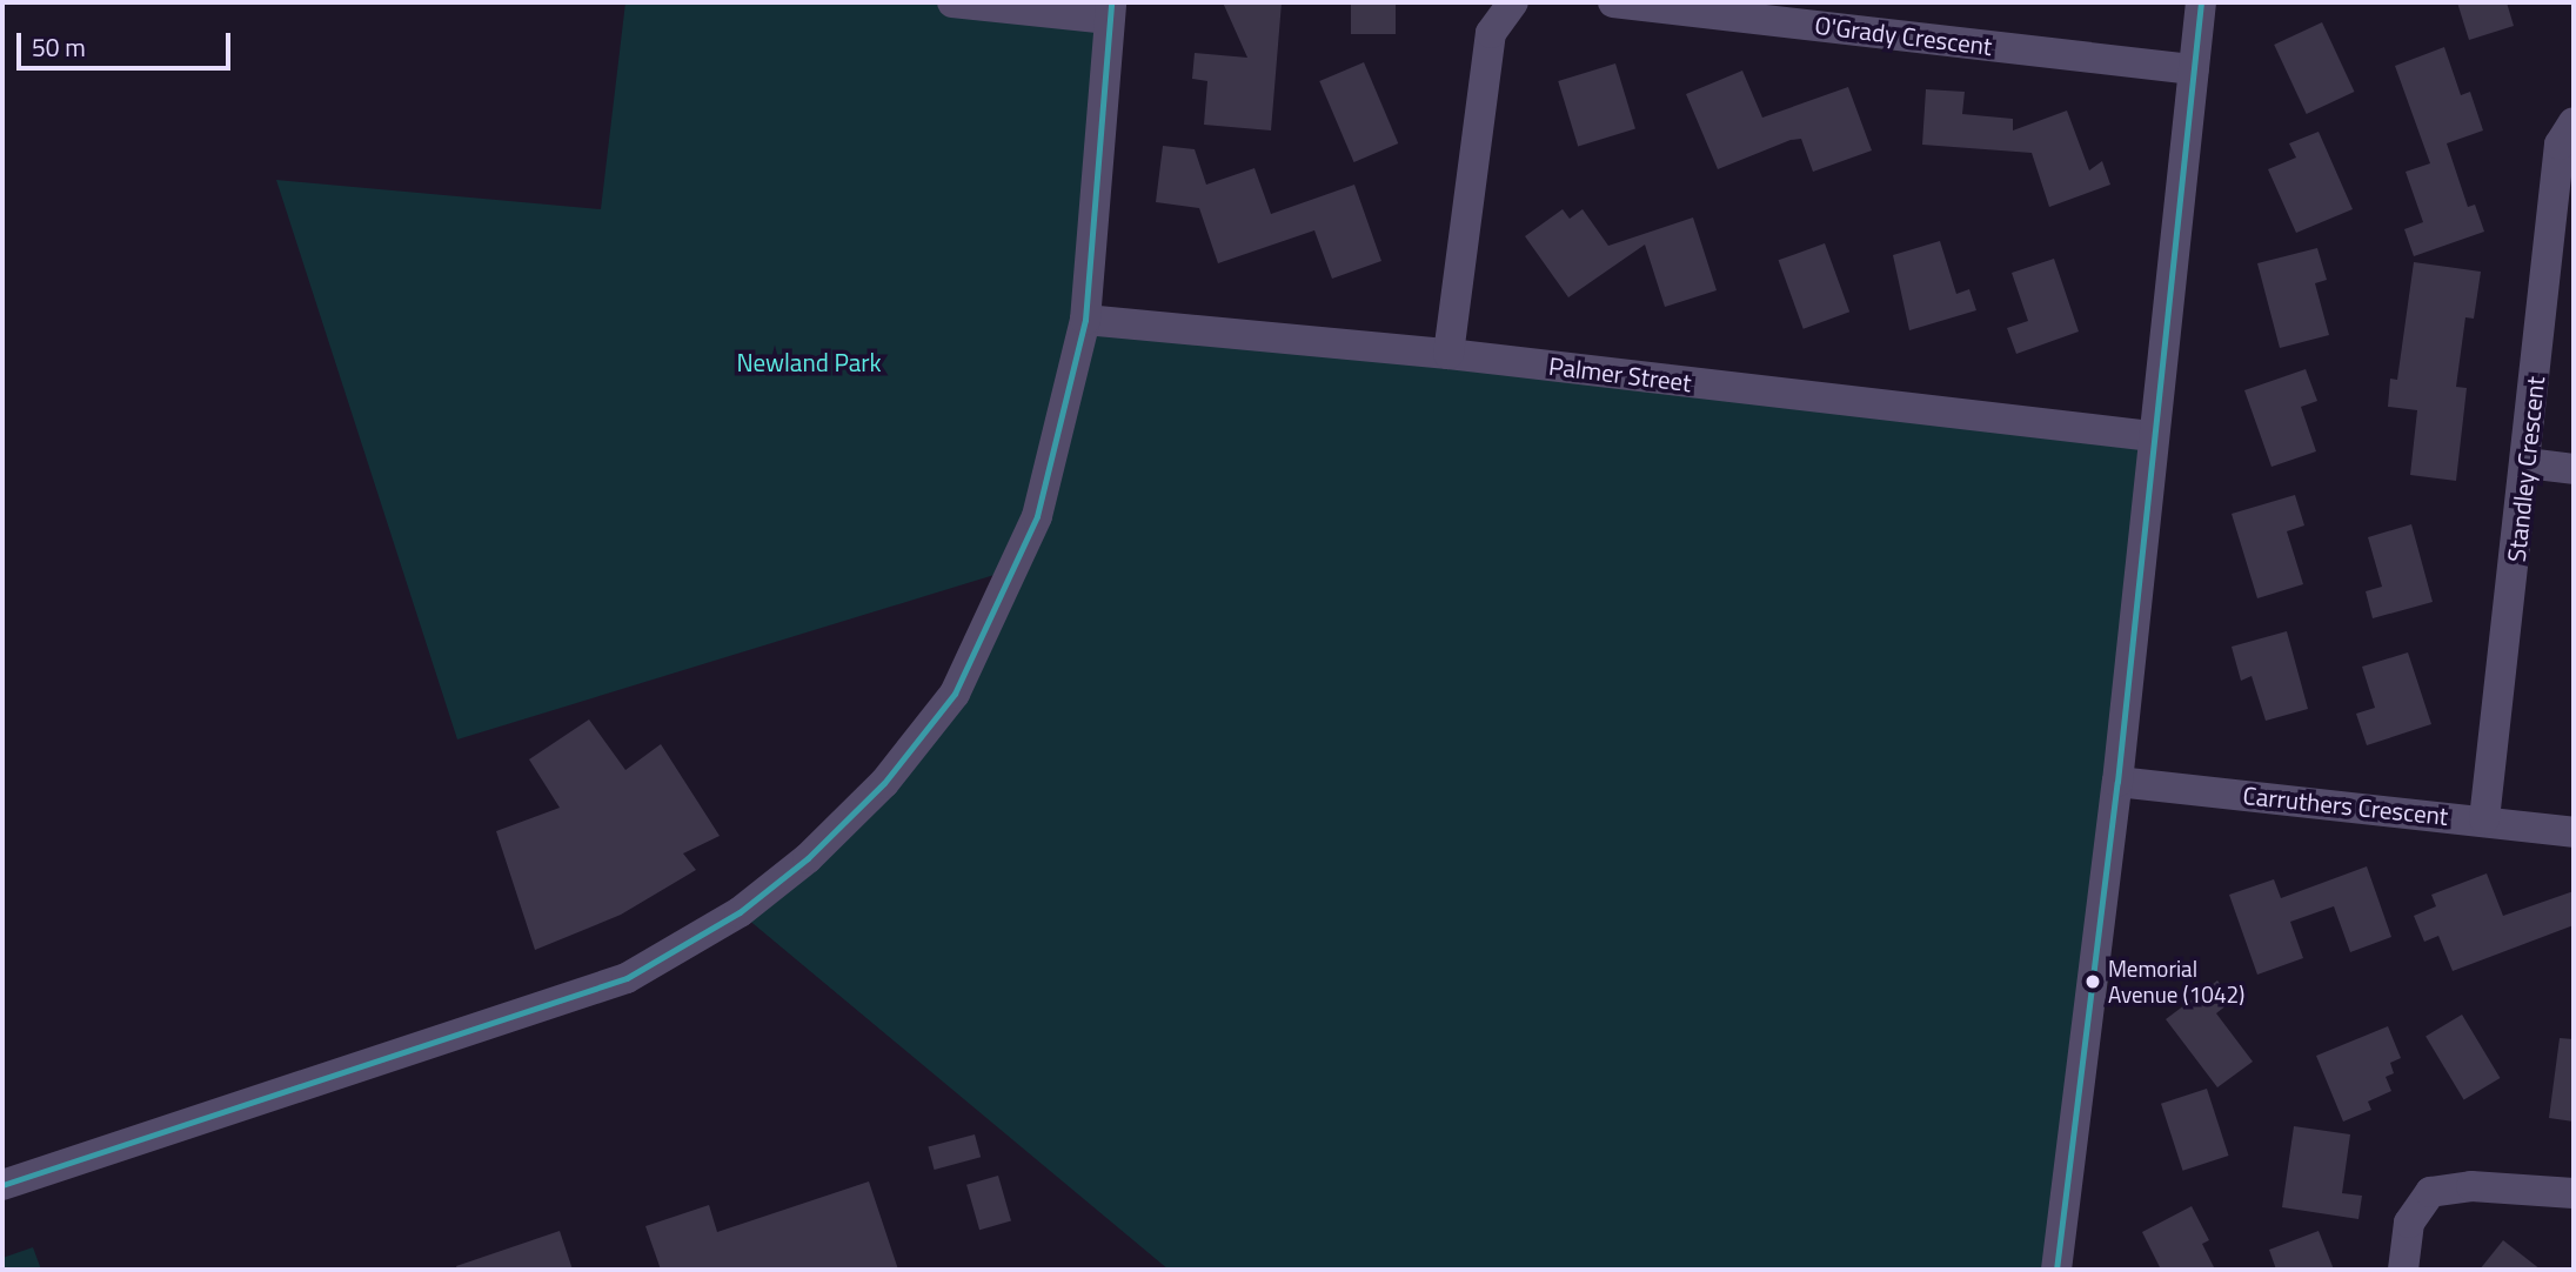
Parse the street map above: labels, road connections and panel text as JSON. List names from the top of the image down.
{
  "streets": {
    "street": [
      "O'Grady Crescent",
      "Palmer Street",
      "Standley Crescent",
      "Carruthers Crescent"
    ]
  },
  "crossings": [
    ["Standley Crescent", "Carruthers Crescent"]
  ],
  "parks": ["Newland Park"],
  "places": ["Memorial Avenue (1042)"],
  "scale_bar": "50 m"
}
